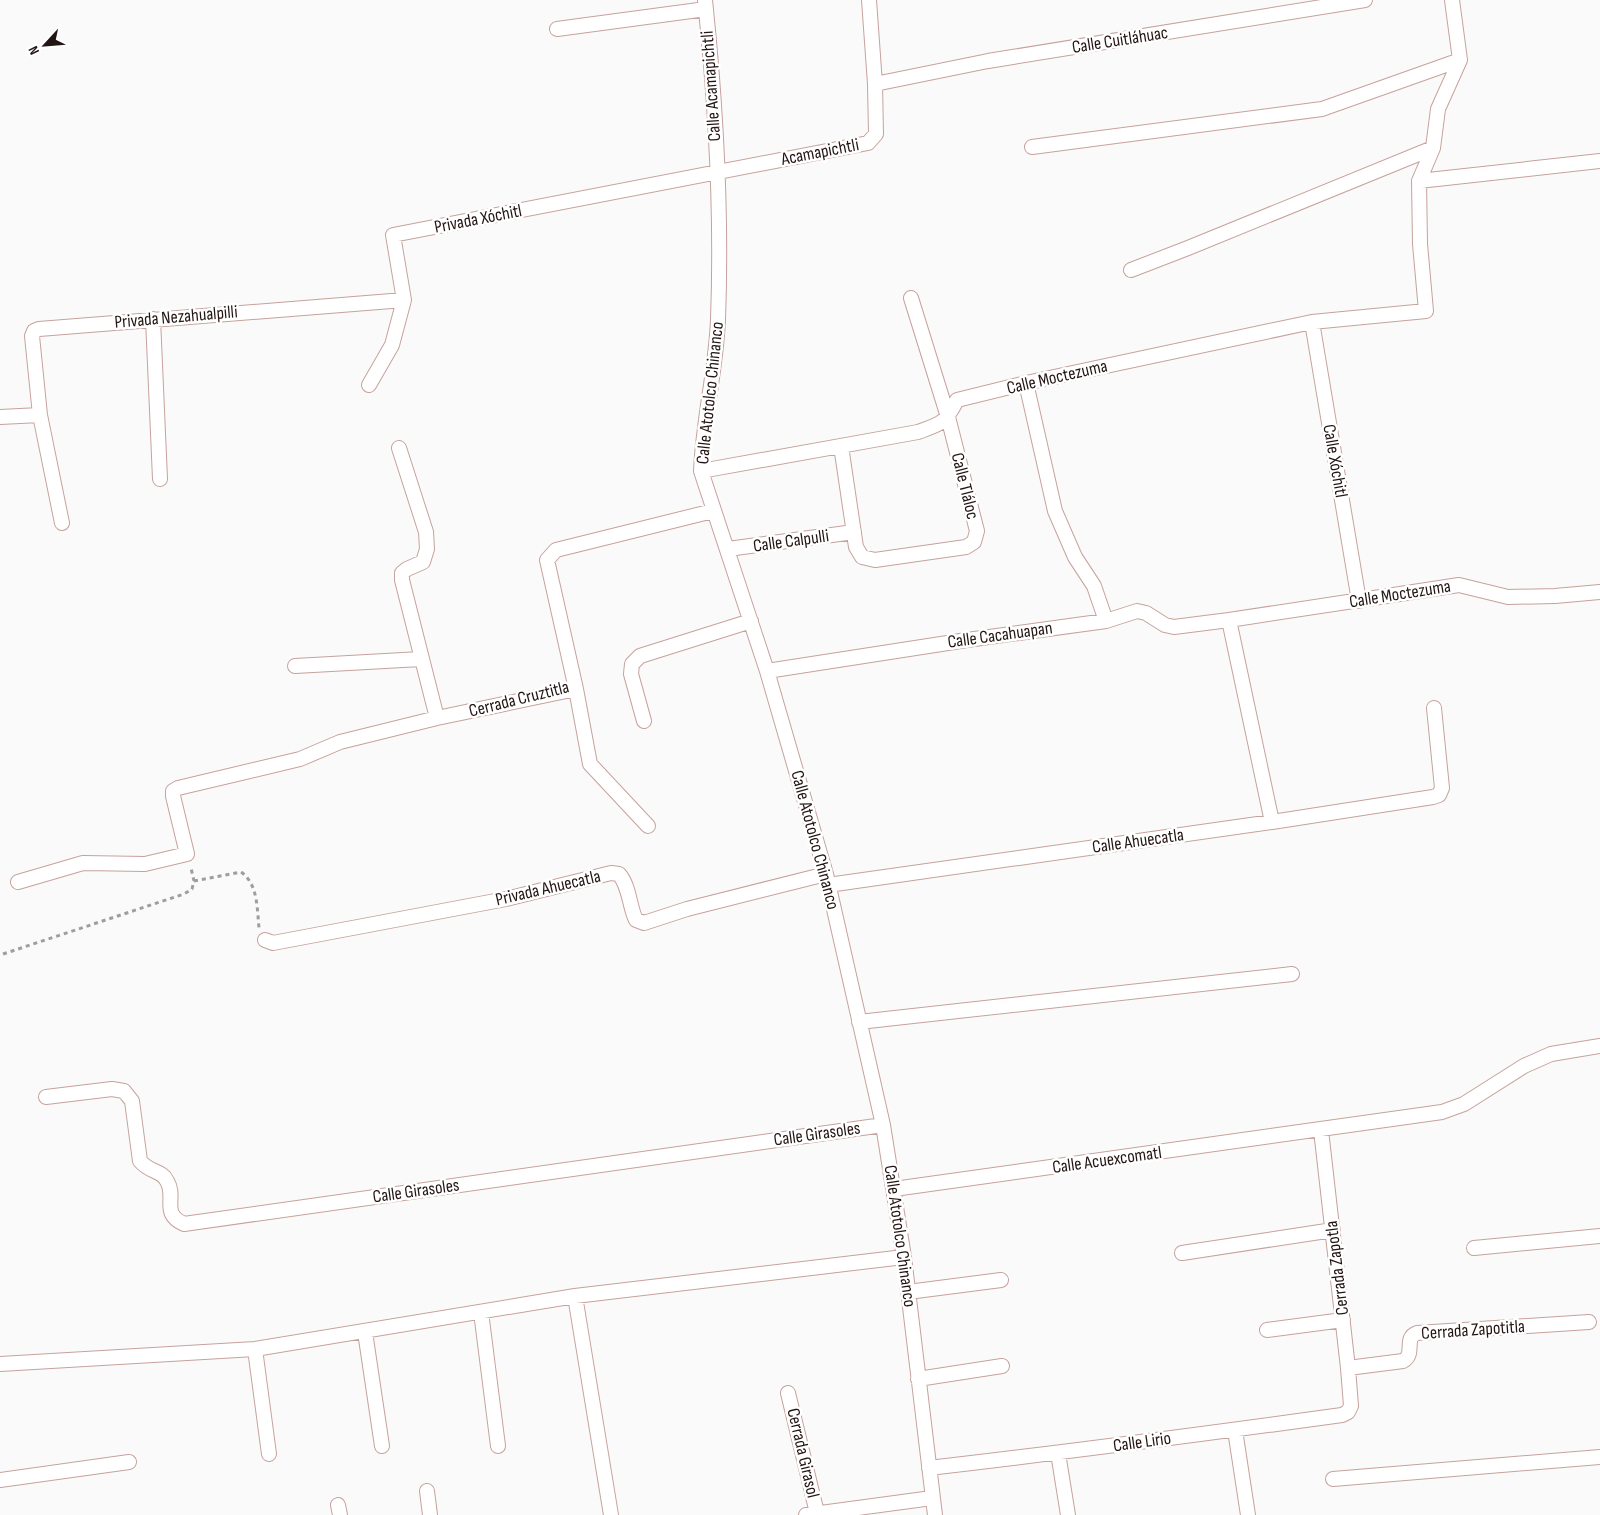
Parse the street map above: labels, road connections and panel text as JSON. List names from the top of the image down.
{
  "streets": {
    "street": [
      "Calle Cuitláhuac",
      "Calle Acamapichtli",
      "Acamapichtli",
      "Privada Xóchitl",
      "Privada Nezahualpilli",
      "Calle Moctezuma",
      "Calle Atotolco Chinanco",
      "Calle Xóchitl",
      "Calle Tláloc",
      "Calle Calpulli",
      "Calle Cacahuapan",
      "Cerrada Cruztitla",
      "Calle Ahuecatla",
      "Privada Ahuecatla",
      "Calle Girasoles",
      "Calle Acuexcomatl",
      "Cerrada Zapotla",
      "Cerrada Zapotitla",
      "Calle Lirio",
      "Cerrada Girasol"
    ]
  },
  "crossings": [
    ["Calle Cuitláhuac", "Acamapichtli"],
    ["Calle Acamapichtli", "Acamapichtli"],
    ["Calle Acamapichtli", "Privada Xóchitl"],
    ["Calle Acamapichtli", "Calle Atotolco Chinanco"],
    ["Acamapichtli", "Privada Xóchitl"],
    ["Acamapichtli", "Calle Atotolco Chinanco"],
    ["Privada Xóchitl", "Privada Nezahualpilli"],
    ["Privada Xóchitl", "Calle Atotolco Chinanco"],
    ["Calle Moctezuma", "Calle Atotolco Chinanco"],
    ["Calle Moctezuma", "Calle Xóchitl"],
    ["Calle Moctezuma", "Calle Tláloc"],
    ["Calle Moctezuma", "Calle Cacahuapan"],
    ["Calle Atotolco Chinanco", "Calle Calpulli"],
    ["Calle Atotolco Chinanco", "Calle Cacahuapan"],
    ["Calle Atotolco Chinanco", "Cerrada Cruztitla"],
    ["Calle Atotolco Chinanco", "Calle Ahuecatla"],
    ["Calle Atotolco Chinanco", "Privada Ahuecatla"],
    ["Calle Atotolco Chinanco", "Calle Girasoles"],
    ["Calle Atotolco Chinanco", "Calle Acuexcomatl"],
    ["Calle Atotolco Chinanco", "Calle Lirio"],
    ["Calle Tláloc", "Calle Calpulli"],
    ["Calle Ahuecatla", "Privada Ahuecatla"],
    ["Calle Acuexcomatl", "Cerrada Zapotla"],
    ["Cerrada Zapotla", "Cerrada Zapotitla"],
    ["Cerrada Zapotla", "Calle Lirio"]
  ],
  "north": "bottom left"
}
